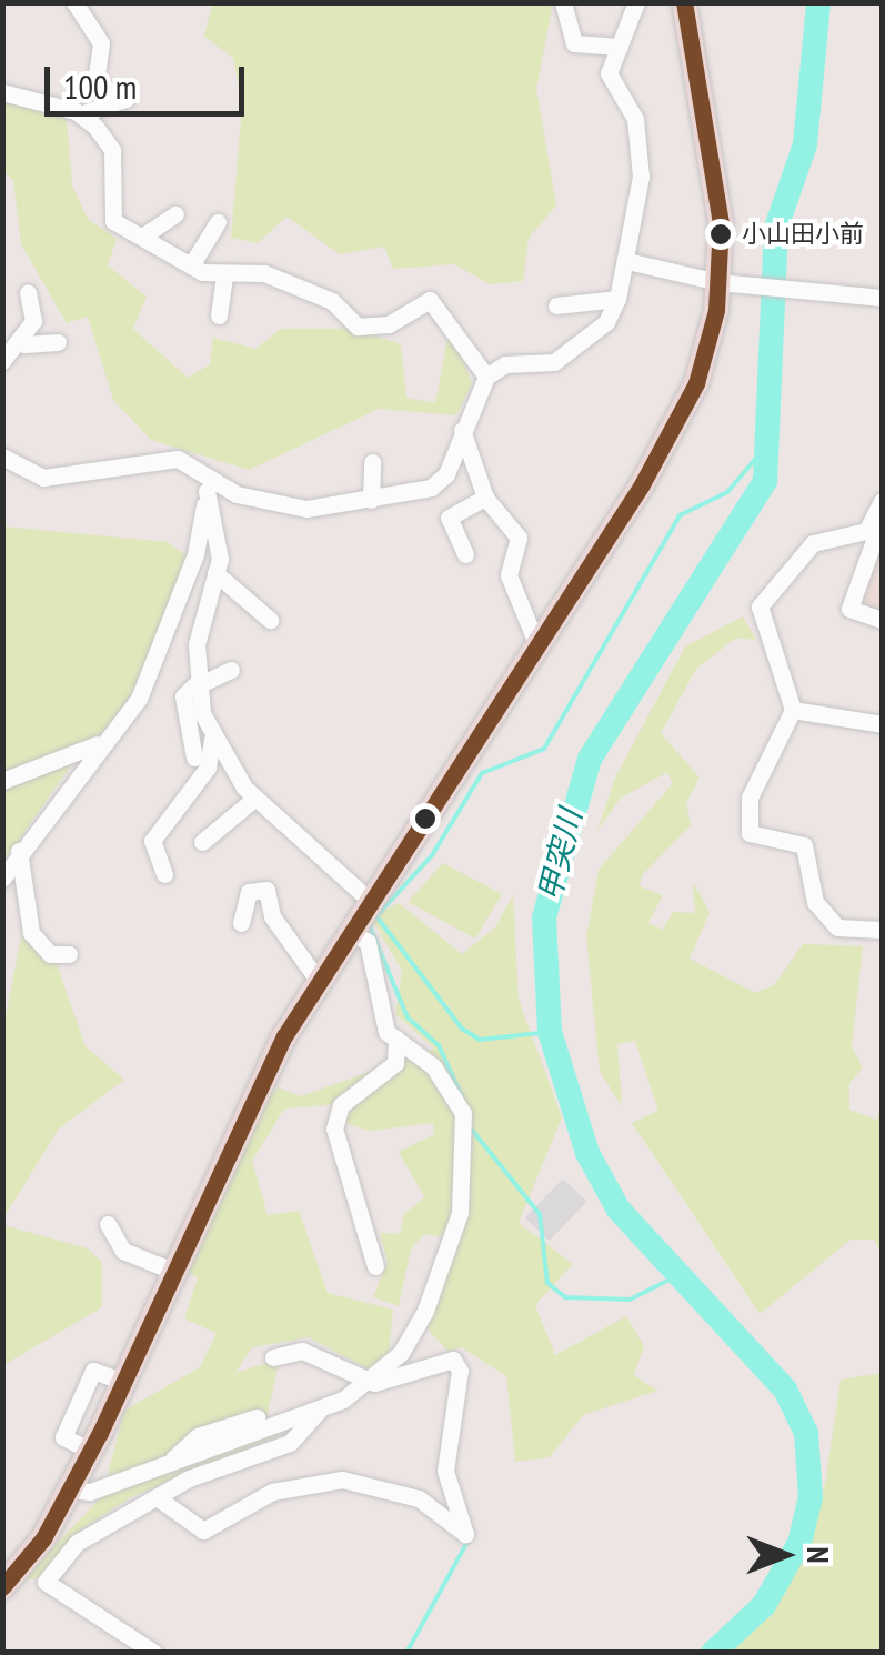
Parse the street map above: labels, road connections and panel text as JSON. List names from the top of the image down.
{
  "water": ["甲突川"],
  "places": ["小山田小前"],
  "scale_bar": "100 m",
  "north": "right"
}
